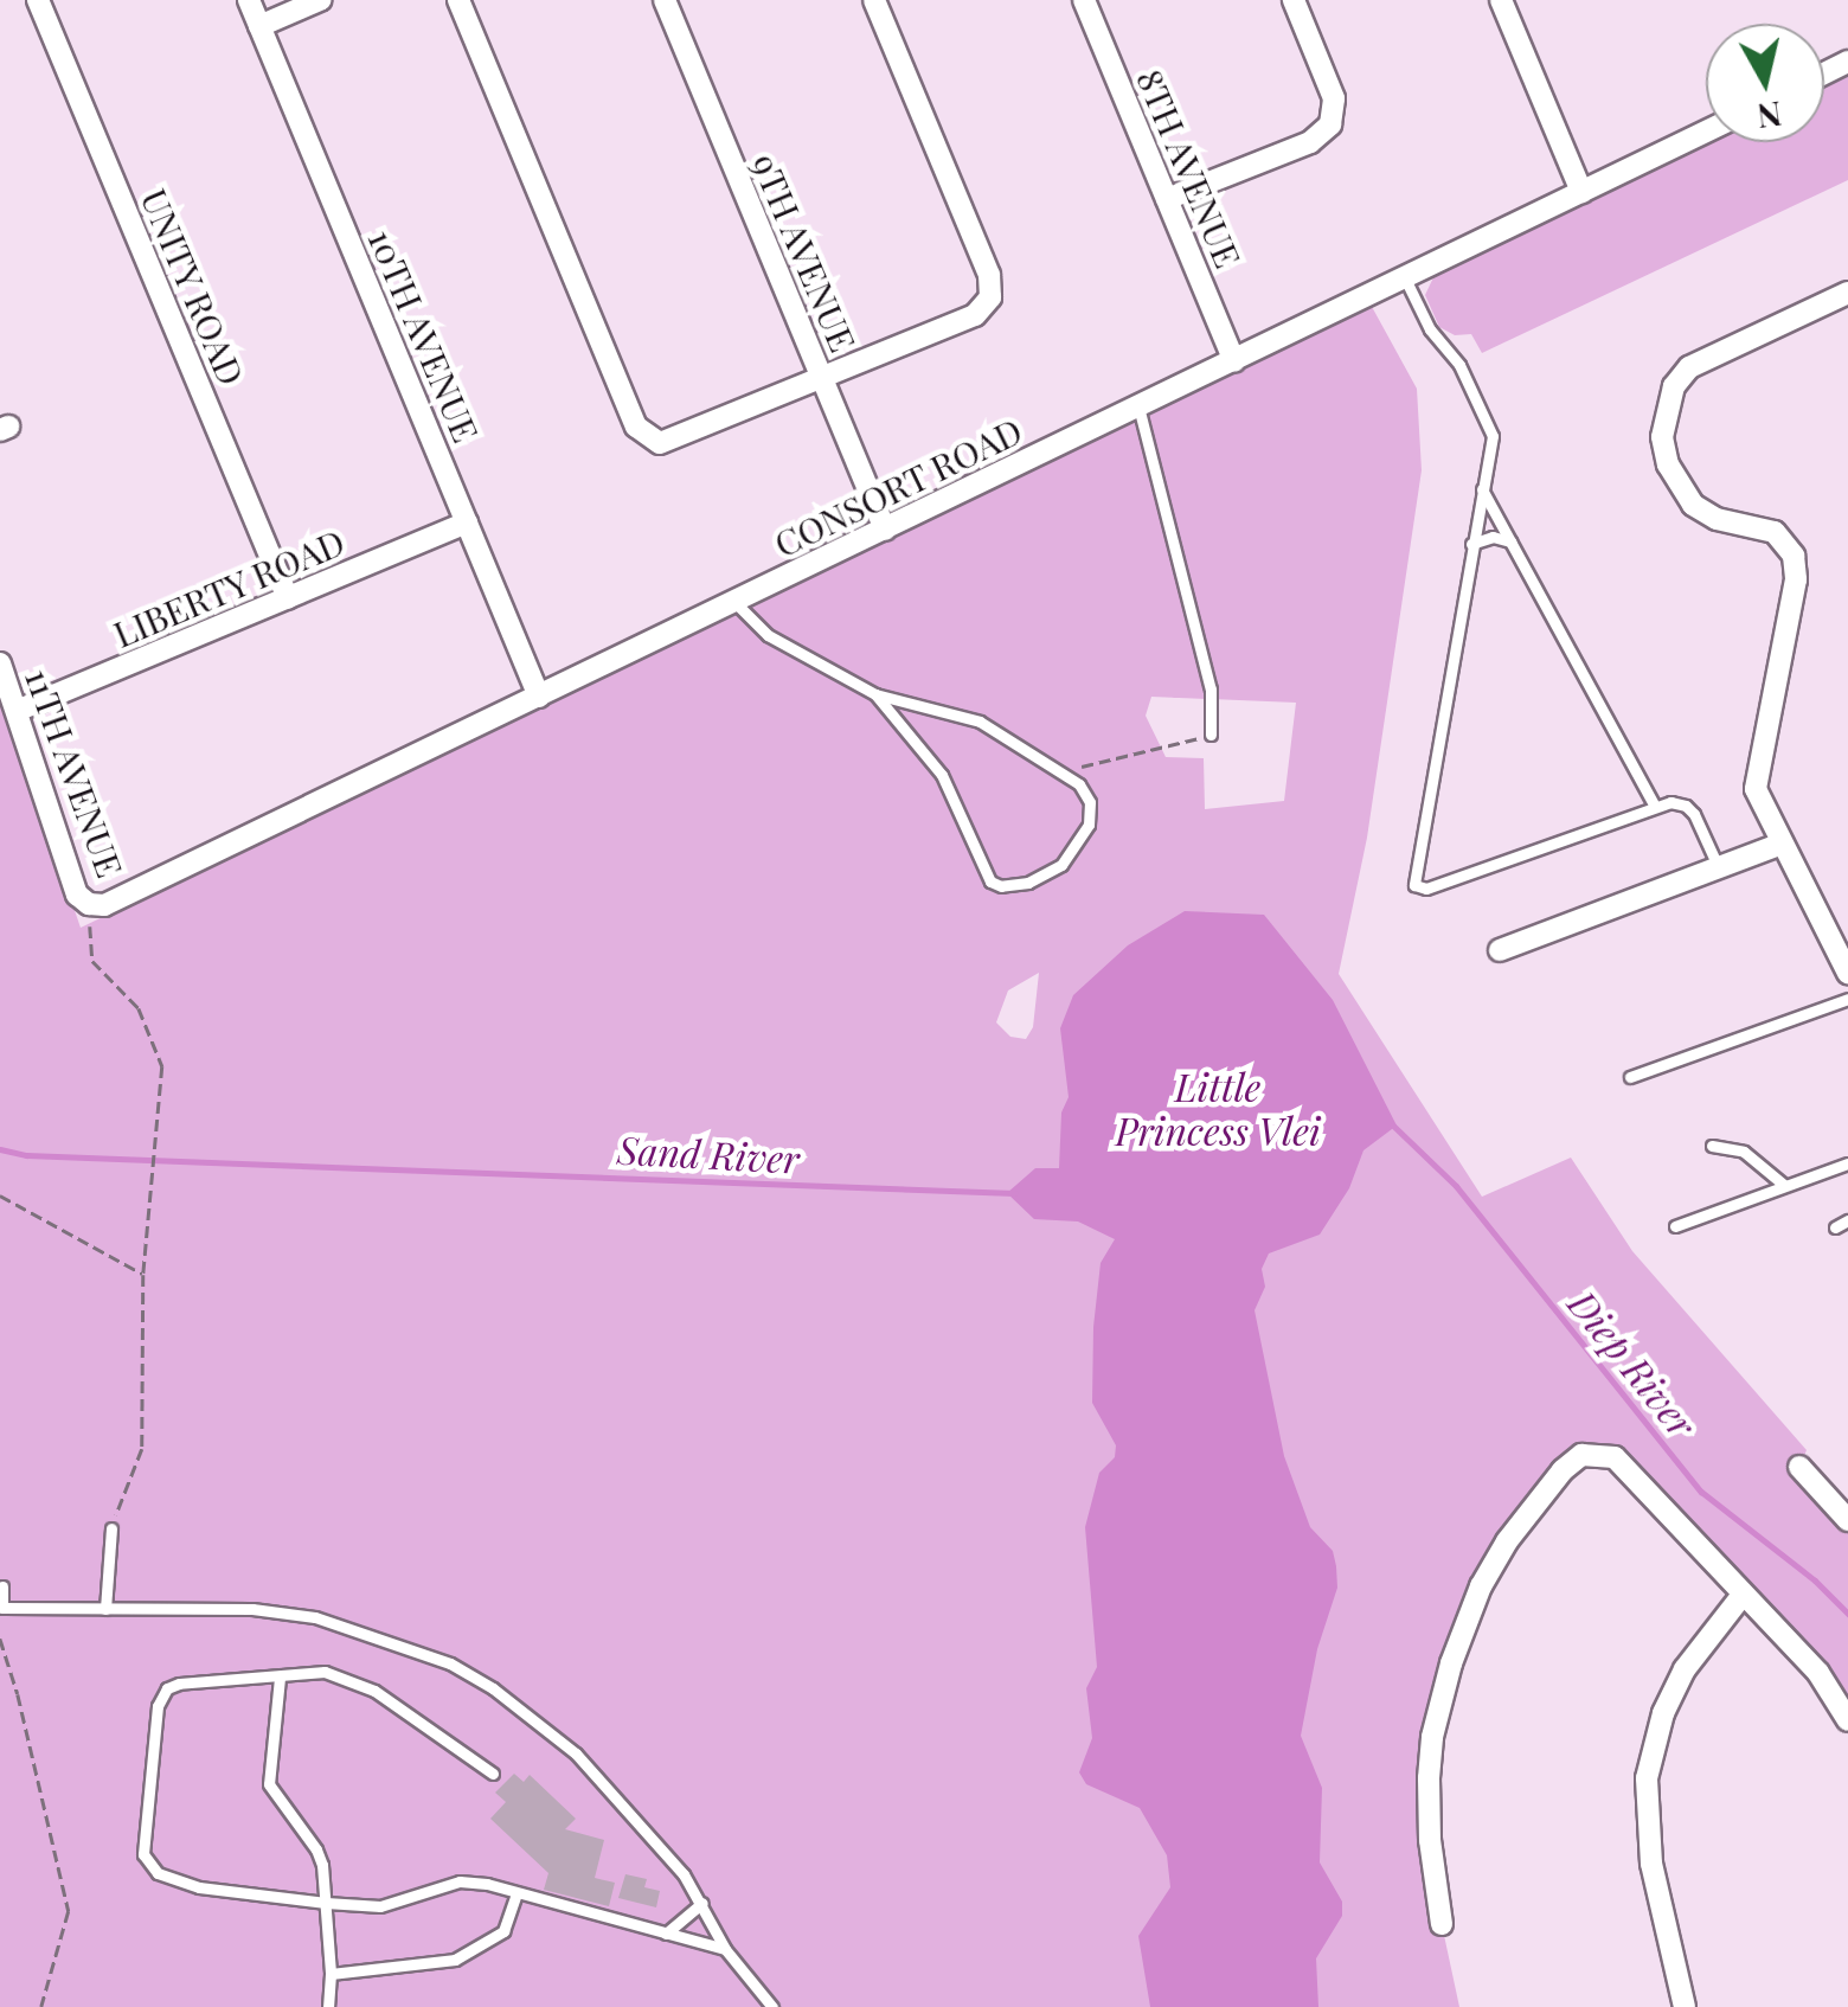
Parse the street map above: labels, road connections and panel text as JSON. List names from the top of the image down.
{
  "streets": {
    "street": [
      "8TH AVENUE",
      "9TH AVENUE",
      "UNITY ROAD",
      "10TH AVENUE",
      "CONSORT ROAD",
      "LIBERTY ROAD",
      "11TH AVENUE"
    ]
  },
  "crossings": [
    ["8TH AVENUE", "CONSORT ROAD"],
    ["9TH AVENUE", "CONSORT ROAD"],
    ["UNITY ROAD", "LIBERTY ROAD"],
    ["10TH AVENUE", "CONSORT ROAD"],
    ["10TH AVENUE", "LIBERTY ROAD"],
    ["CONSORT ROAD", "11TH AVENUE"],
    ["LIBERTY ROAD", "11TH AVENUE"]
  ],
  "water": ["Little Princess Vlei", "Sand River", "Diep River"],
  "north": "bottom"
}
